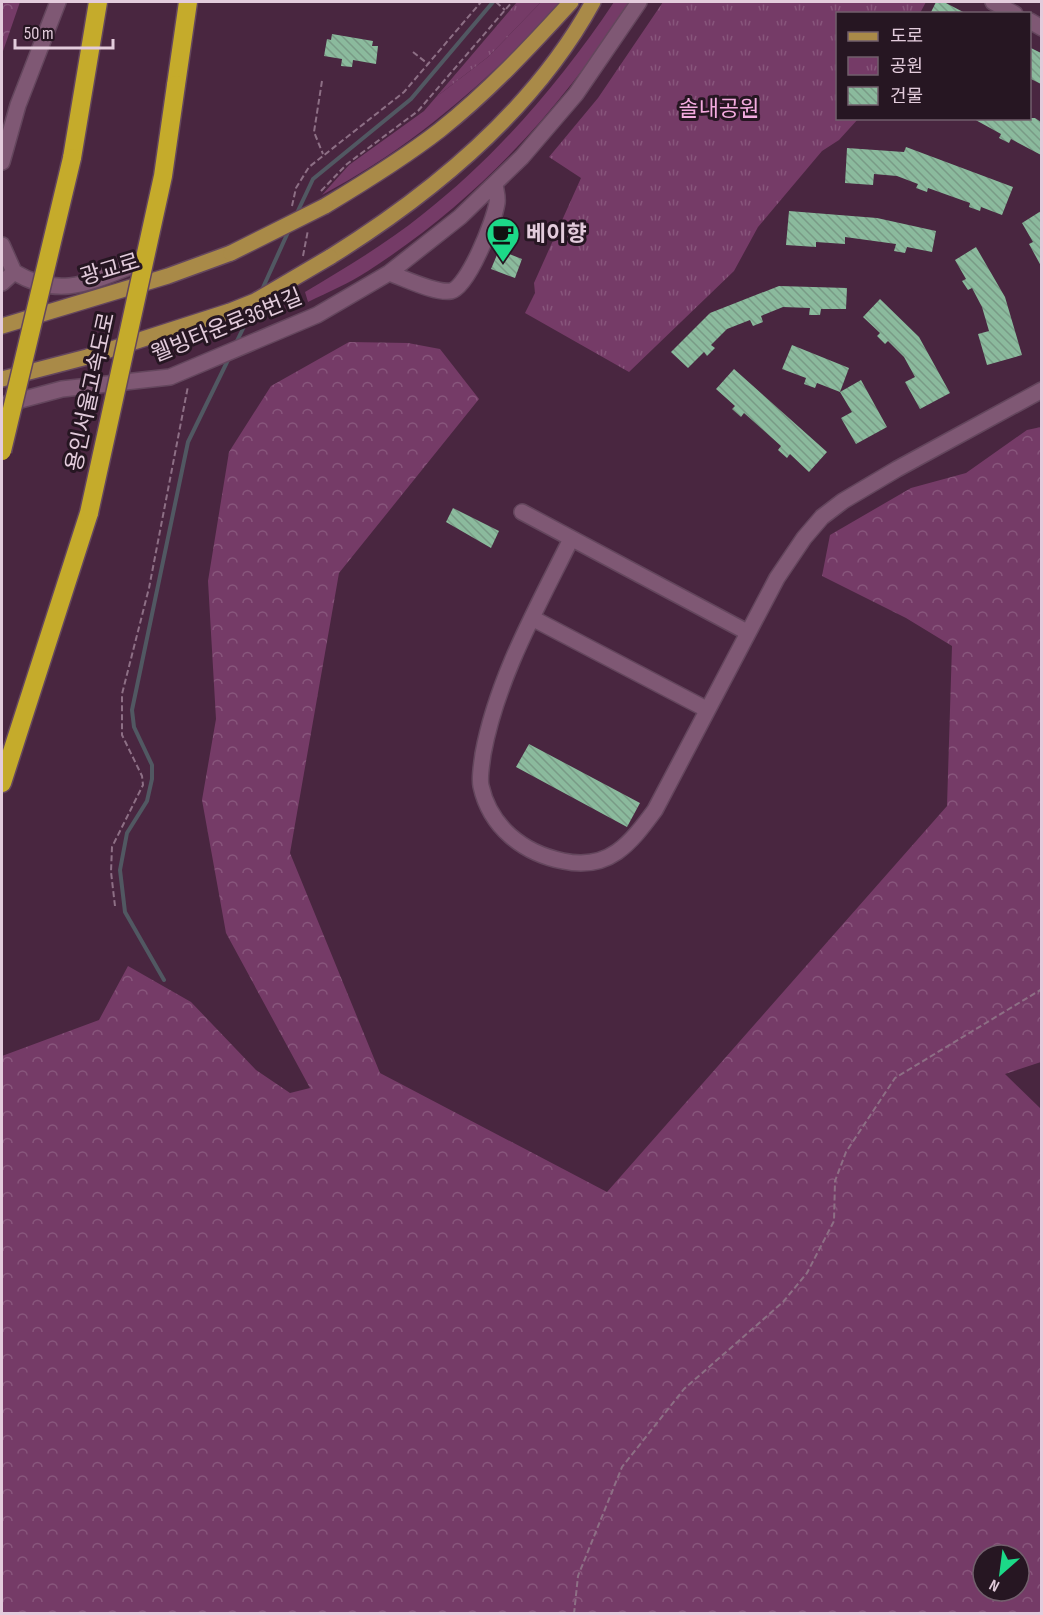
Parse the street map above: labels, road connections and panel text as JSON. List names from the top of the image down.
{
  "streets": {
    "highway": ["용인서울고속도로"],
    "main road": ["광교로"],
    "street": ["웰빙타운로36번길"]
  },
  "parks": ["솔내공원"],
  "places": {
    "cafe": ["베이향"]
  },
  "legend": ["도로", "공원", "건물"],
  "scale_bar": "50 m",
  "north": "bottom left"
}
